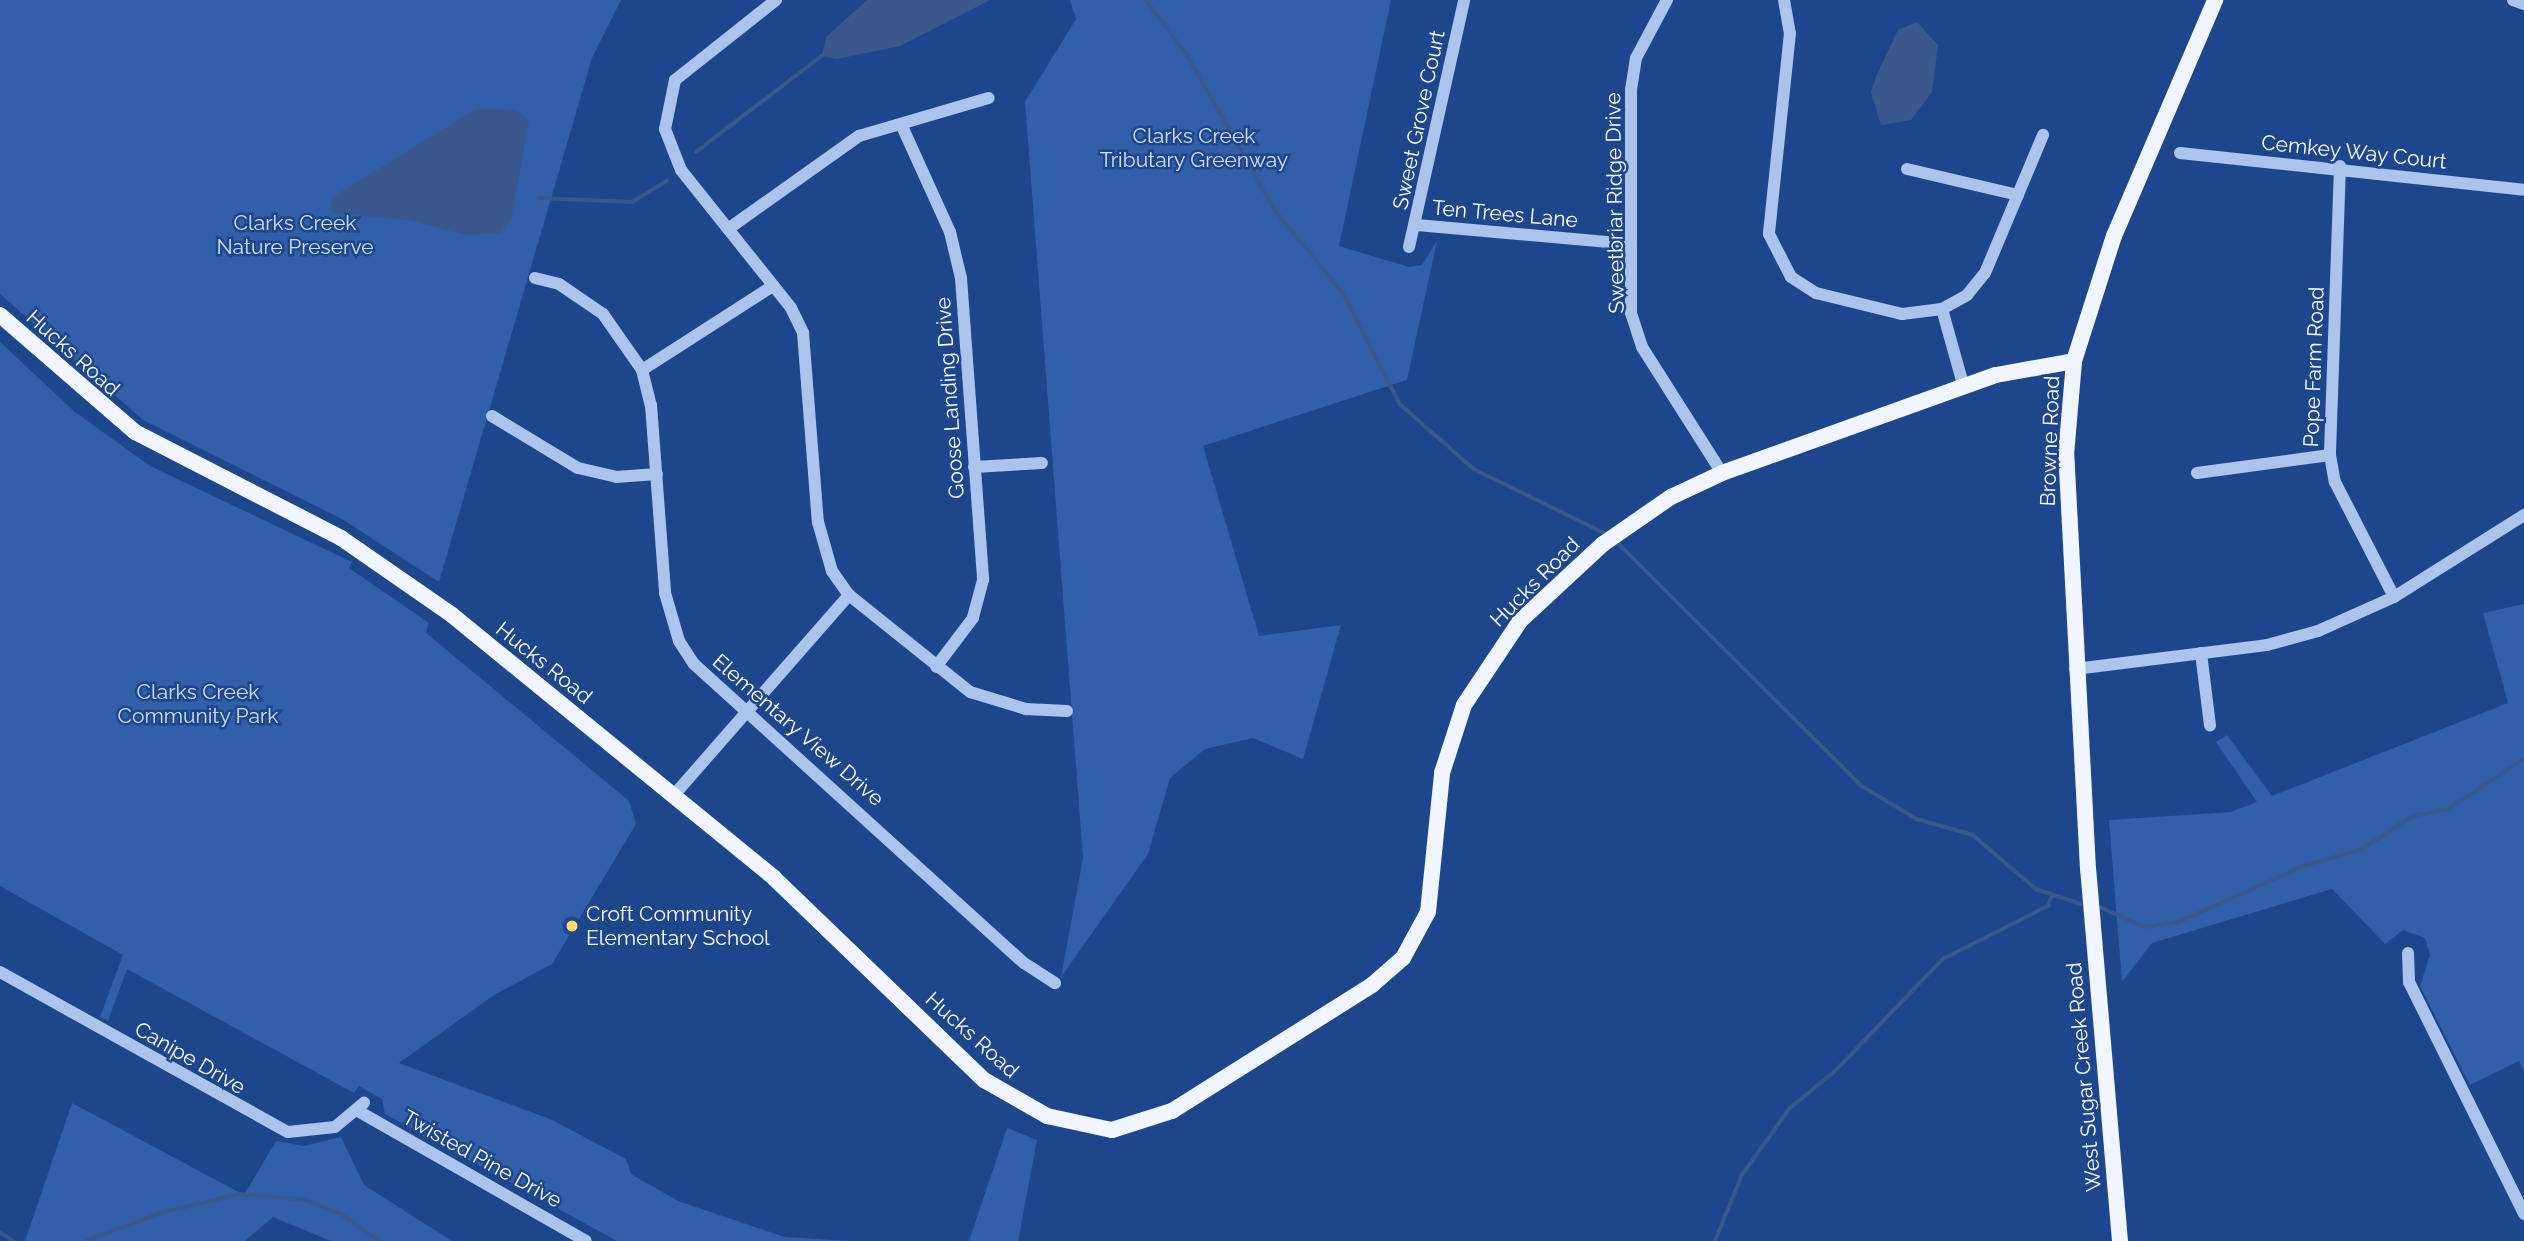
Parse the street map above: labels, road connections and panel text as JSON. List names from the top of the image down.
{
  "streets": {
    "main road": ["Hucks Road", "Browne Road", "West Sugar Creek Road"],
    "street": [
      "Sweet Grove Court",
      "Cemkey Way Court",
      "Sweetbriar Ridge Drive",
      "Ten Trees Lane",
      "Pope Farm Road",
      "Goose Landing Drive",
      "Elementary View Drive",
      "Canipe Drive",
      "Twisted Pine Drive"
    ]
  },
  "crossings": [
    ["Sweet Grove Court", "Ten Trees Lane"],
    ["Cemkey Way Court", "Pope Farm Road"],
    ["Sweetbriar Ridge Drive", "Ten Trees Lane"],
    ["Sweetbriar Ridge Drive", "Hucks Road"],
    ["Hucks Road", "Browne Road"],
    ["Browne Road", "West Sugar Creek Road"],
    ["Canipe Drive", "Twisted Pine Drive"]
  ],
  "parks": ["Clarks Creek Tributary Greenway", "Clarks Creek Nature Preserve", "Clarks Creek Community Park"],
  "places": ["Croft Community Elementary School"]
}
